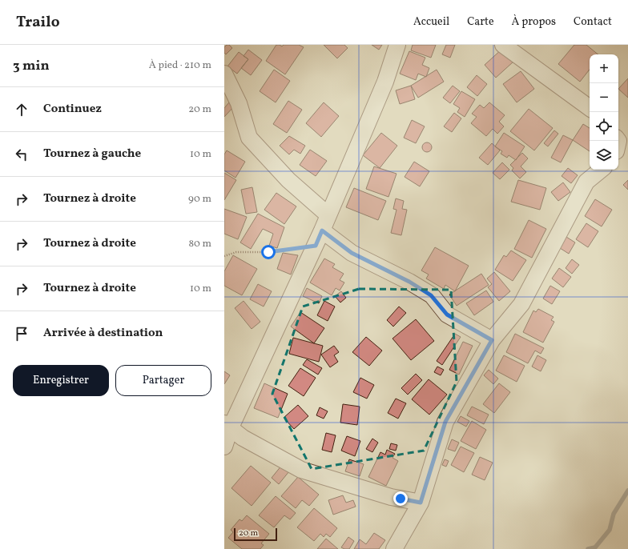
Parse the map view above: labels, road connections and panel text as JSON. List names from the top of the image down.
{
  "scale_bar": "20 m",
  "page": {
    "header": "Trailo",
    "nav": [
      "Accueil",
      "Carte",
      "À propos",
      "Contact"
    ],
    "heading": ["3 min", "À pied · 210 m"],
    "map_buttons": ["+", "−"],
    "list": [
      ["Continuez", "20 m"],
      ["Tournez à gauche", "10 m"],
      ["Tournez à droite", "90 m"],
      ["Tournez à droite", "80 m"],
      ["Tournez à droite", "10 m"],
      "Arrivée à destination"
    ],
    "buttons": ["Enregistrer", "Partager"],
    "scale": "20 m"
  }
}
